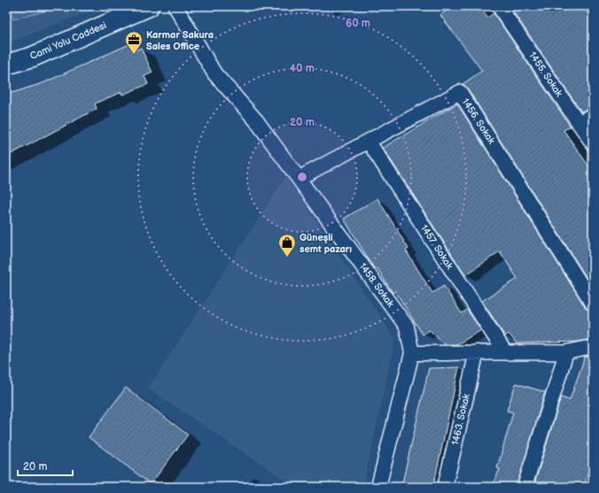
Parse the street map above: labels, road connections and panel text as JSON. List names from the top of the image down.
{
  "streets": {
    "street": [
      "Cami Yolu Caddesi",
      "1455. Sokak",
      "1456. Sokak",
      "1457. Sokak",
      "1458. Sokak",
      "1463. Sokak"
    ]
  },
  "crossings": [
    ["1456. Sokak", "1457. Sokak"],
    ["1456. Sokak", "1458. Sokak"]
  ],
  "places": {
    "office": ["Karmar Sakura Sales Office"],
    "shop": ["Güneşli semt pazarı"]
  },
  "scale_bar": "20 m",
  "rings": ["60 m", "40 m", "20 m"]
}
